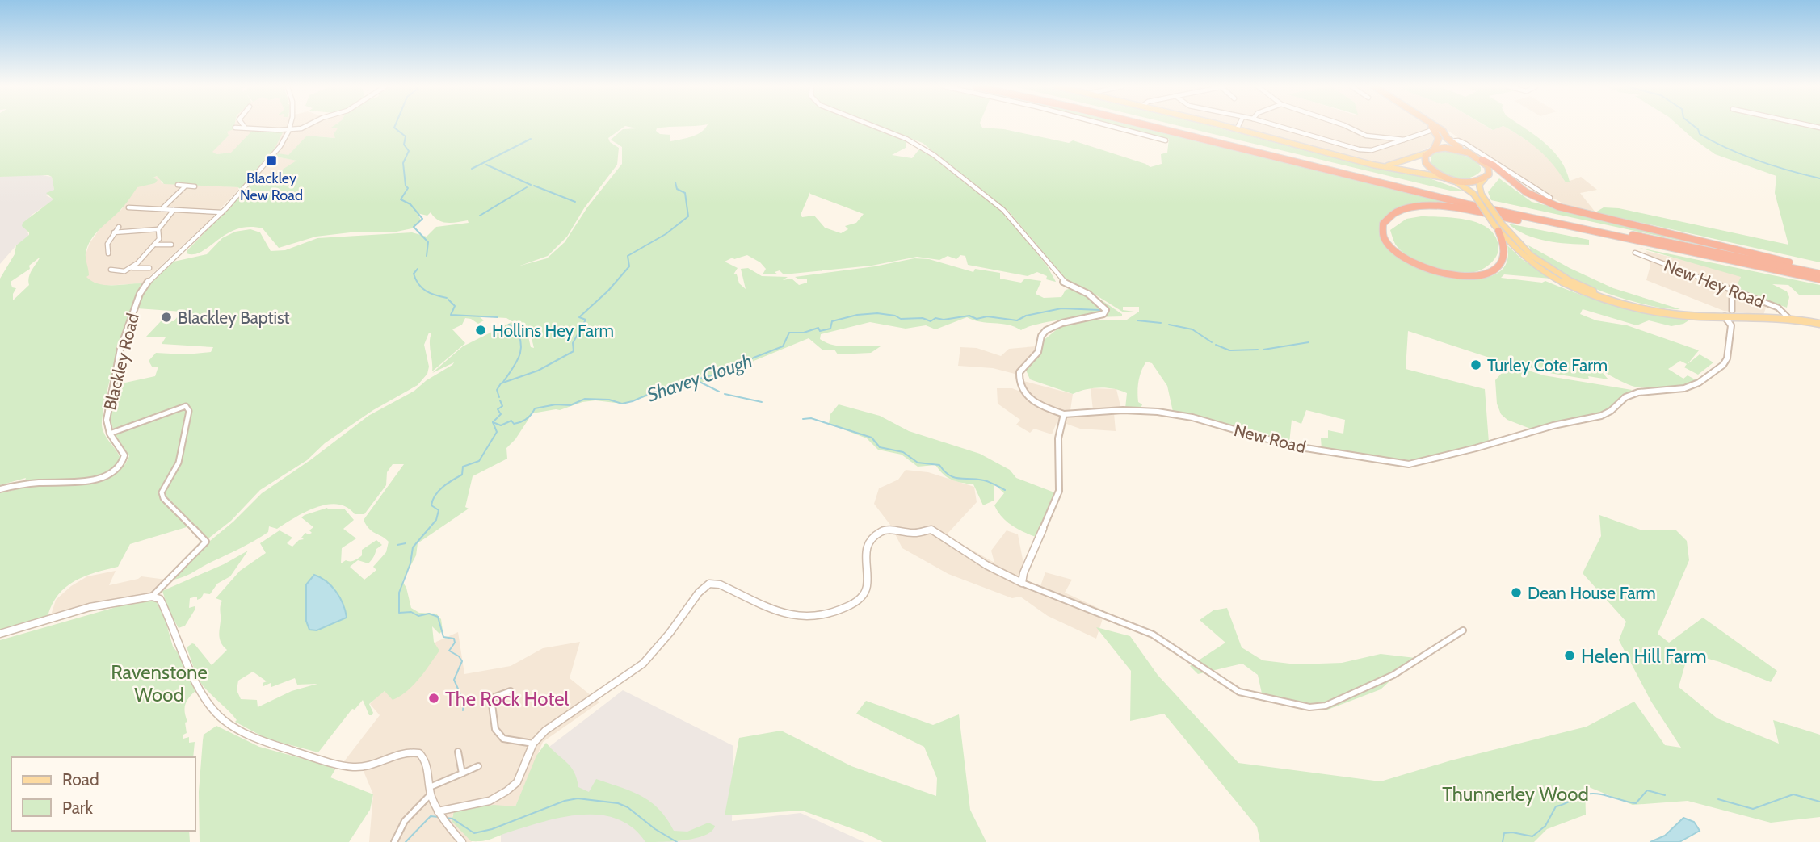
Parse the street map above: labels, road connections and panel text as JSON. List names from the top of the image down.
{
  "streets": {
    "main road": ["New Hey Road"],
    "street": ["Blackley Road", "New Road"]
  },
  "crossings": [
    ["New Hey Road", "New Road"]
  ],
  "water": ["Shavey Clough"],
  "parks": ["Ravenstone Wood", "Thunnerley Wood"],
  "places": {
    "transit": ["Blackley New Road"],
    "other": [
      "Blackley Baptist",
      "Hollins Hey Farm",
      "Turley Cote Farm",
      "Dean House Farm",
      "Helen Hill Farm",
      "The Rock Hotel"
    ]
  },
  "legend": ["Road", "Park"]
}
